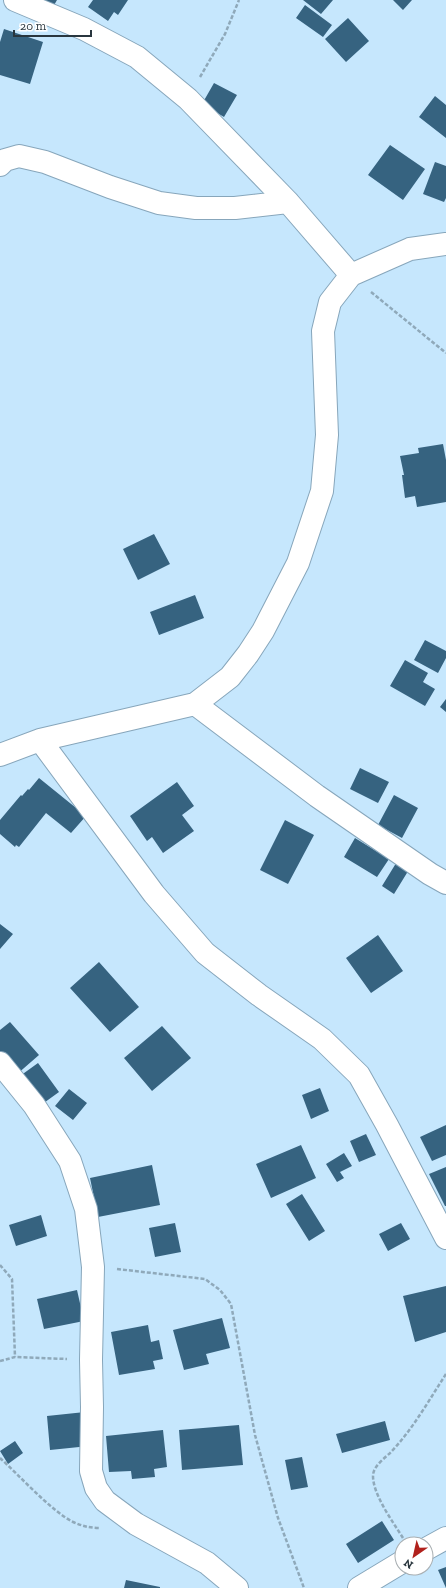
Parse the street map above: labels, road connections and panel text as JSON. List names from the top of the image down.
{
  "scale_bar": "20 m",
  "north": "bottom left"
}
